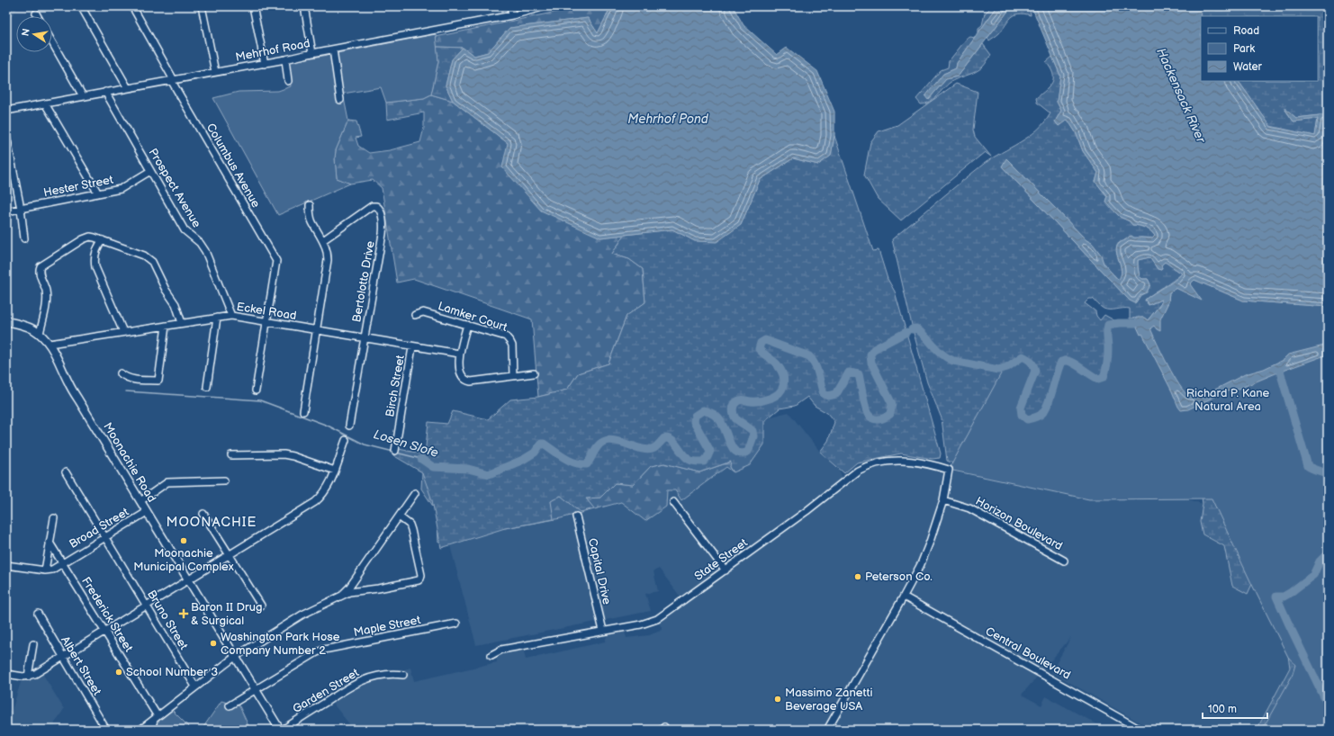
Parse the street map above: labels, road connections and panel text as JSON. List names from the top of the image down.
{
  "streets": {
    "main road": ["Moonachie Road"],
    "street": [
      "Mehrhof Road",
      "Columbus Avenue",
      "Hester Street",
      "Prospect Avenue",
      "Bertolotto Drive",
      "Eckel Road",
      "Lamker Court",
      "Birch Street",
      "Horizon Boulevard",
      "Broad Street",
      "State Street",
      "Capital Drive",
      "Frederick Street",
      "Bruno Street",
      "Maple Street",
      "Central Boulevard",
      "Albert Street",
      "Garden Street"
    ]
  },
  "crossings": [
    ["Mehrhof Road", "Columbus Avenue"],
    ["Mehrhof Road", "Prospect Avenue"],
    ["Columbus Avenue", "Eckel Road"],
    ["Hester Street", "Prospect Avenue"],
    ["Prospect Avenue", "Eckel Road"],
    ["Bertolotto Drive", "Eckel Road"],
    ["Eckel Road", "Lamker Court"],
    ["Eckel Road", "Birch Street"],
    ["Eckel Road", "Moonachie Road"],
    ["Moonachie Road", "Broad Street"],
    ["Moonachie Road", "Maple Street"],
    ["Moonachie Road", "Garden Street"],
    ["Horizon Boulevard", "State Street"],
    ["Broad Street", "Frederick Street"],
    ["Broad Street", "Bruno Street"],
    ["State Street", "Capital Drive"]
  ],
  "districts": ["MOONACHIE"],
  "water": ["Hackensack River", "Mehrhof Pond", "Losen Slofe"],
  "parks": ["Richard P. Kane Natural Area"],
  "places": {
    "other": [
      "Moonachie Municipal Complex",
      "Peterson Co.",
      "Washington Park Hose Company Number 2",
      "School Number 3",
      "Massimo Zanetti Beverage USA"
    ],
    "health": ["Baron II Drug & Surgical"]
  },
  "legend": ["Road", "Park", "Water"],
  "scale_bar": "100 m",
  "north": "left"
}
